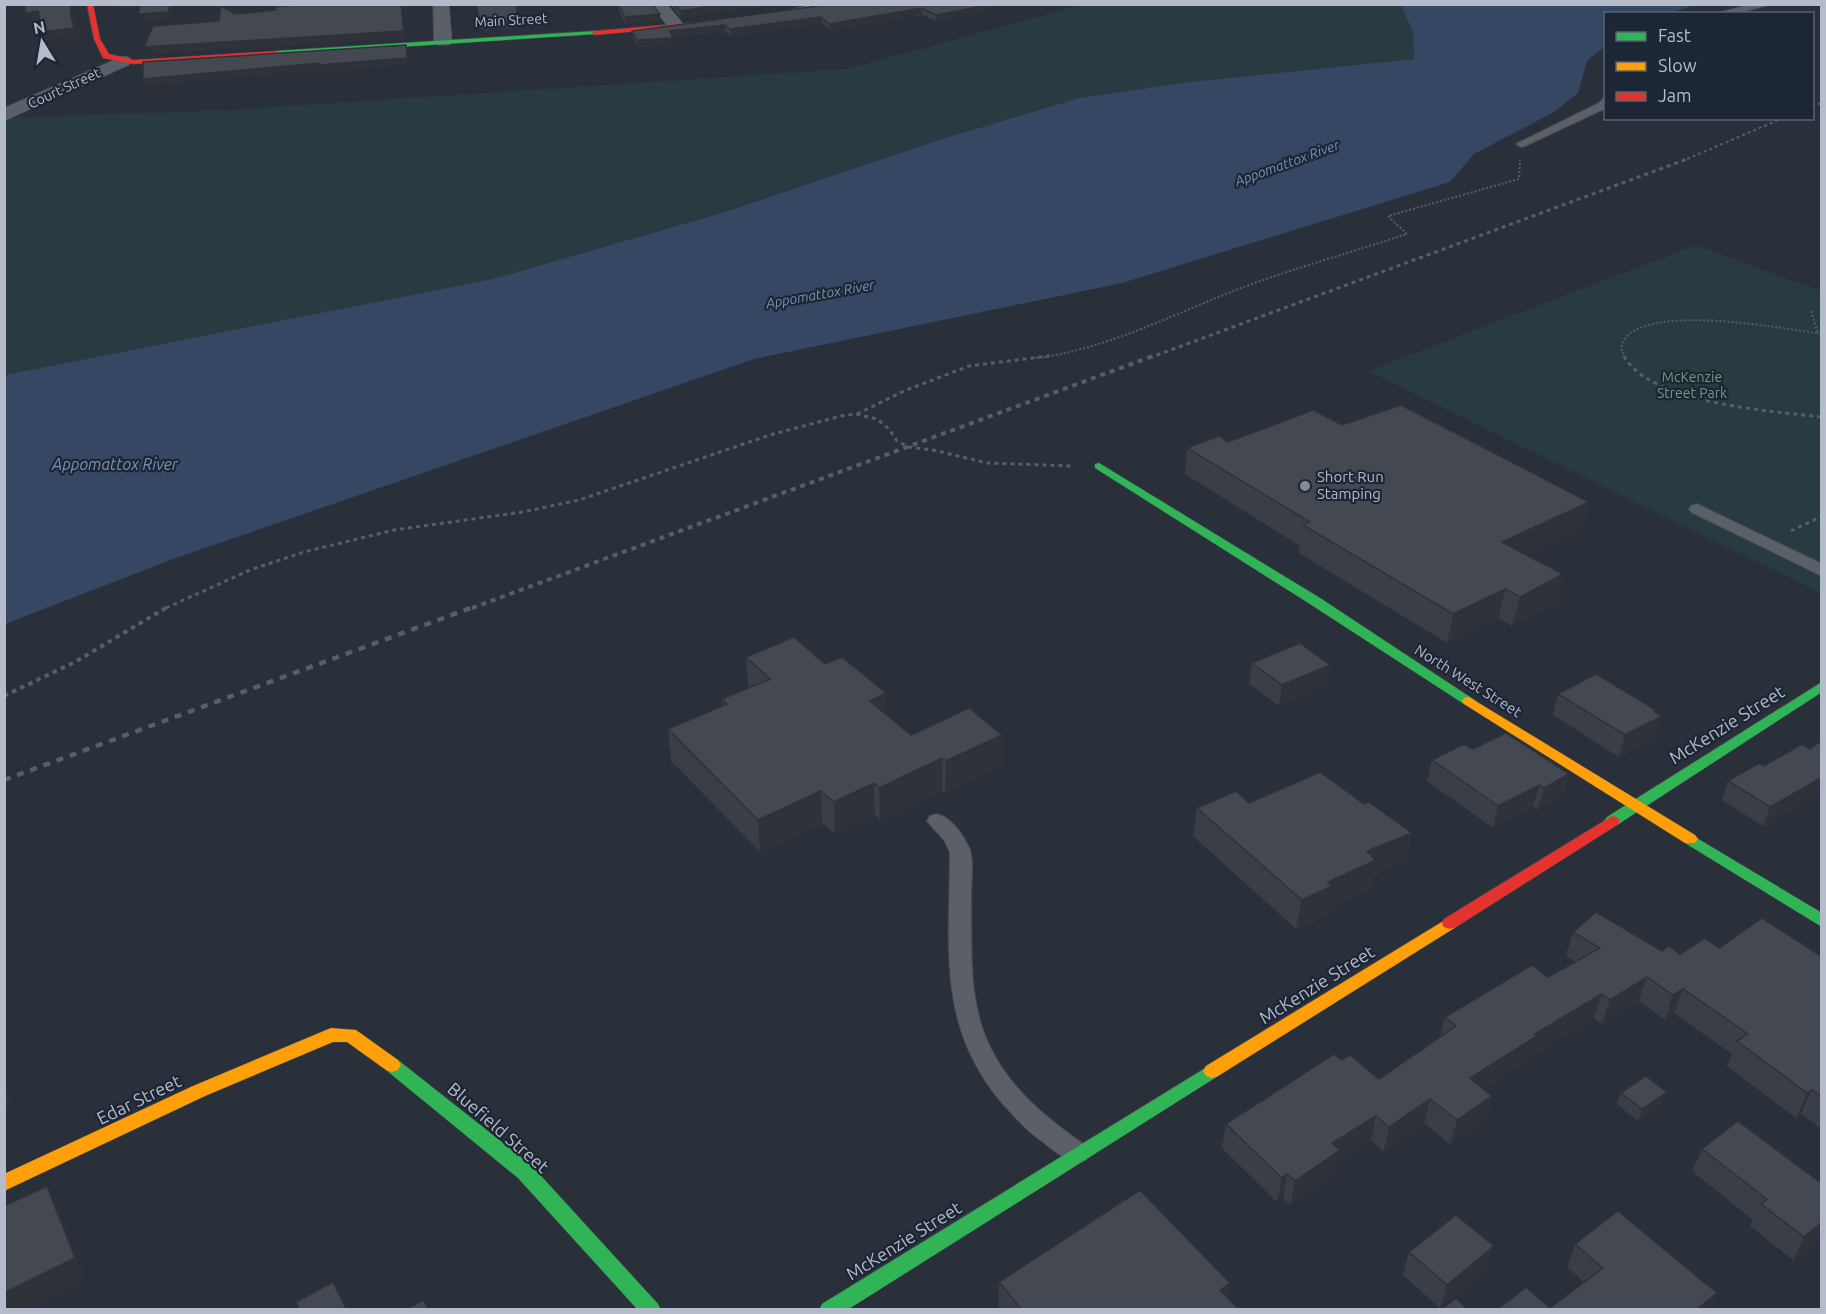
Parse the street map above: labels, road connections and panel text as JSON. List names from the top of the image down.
{
  "streets": {
    "street": [
      "Main Street",
      "Court Street",
      "North West Street",
      "McKenzie Street",
      "Edar Street",
      "Bluefield Street"
    ]
  },
  "crossings": [
    ["Main Street", "Court Street"],
    ["North West Street", "McKenzie Street"],
    ["Edar Street", "Bluefield Street"]
  ],
  "water": ["Appomattox River"],
  "parks": ["McKenzie Street Park"],
  "places": ["Short Run Stamping"],
  "legend": ["Fast", "Slow", "Jam"],
  "north": "top"
}
